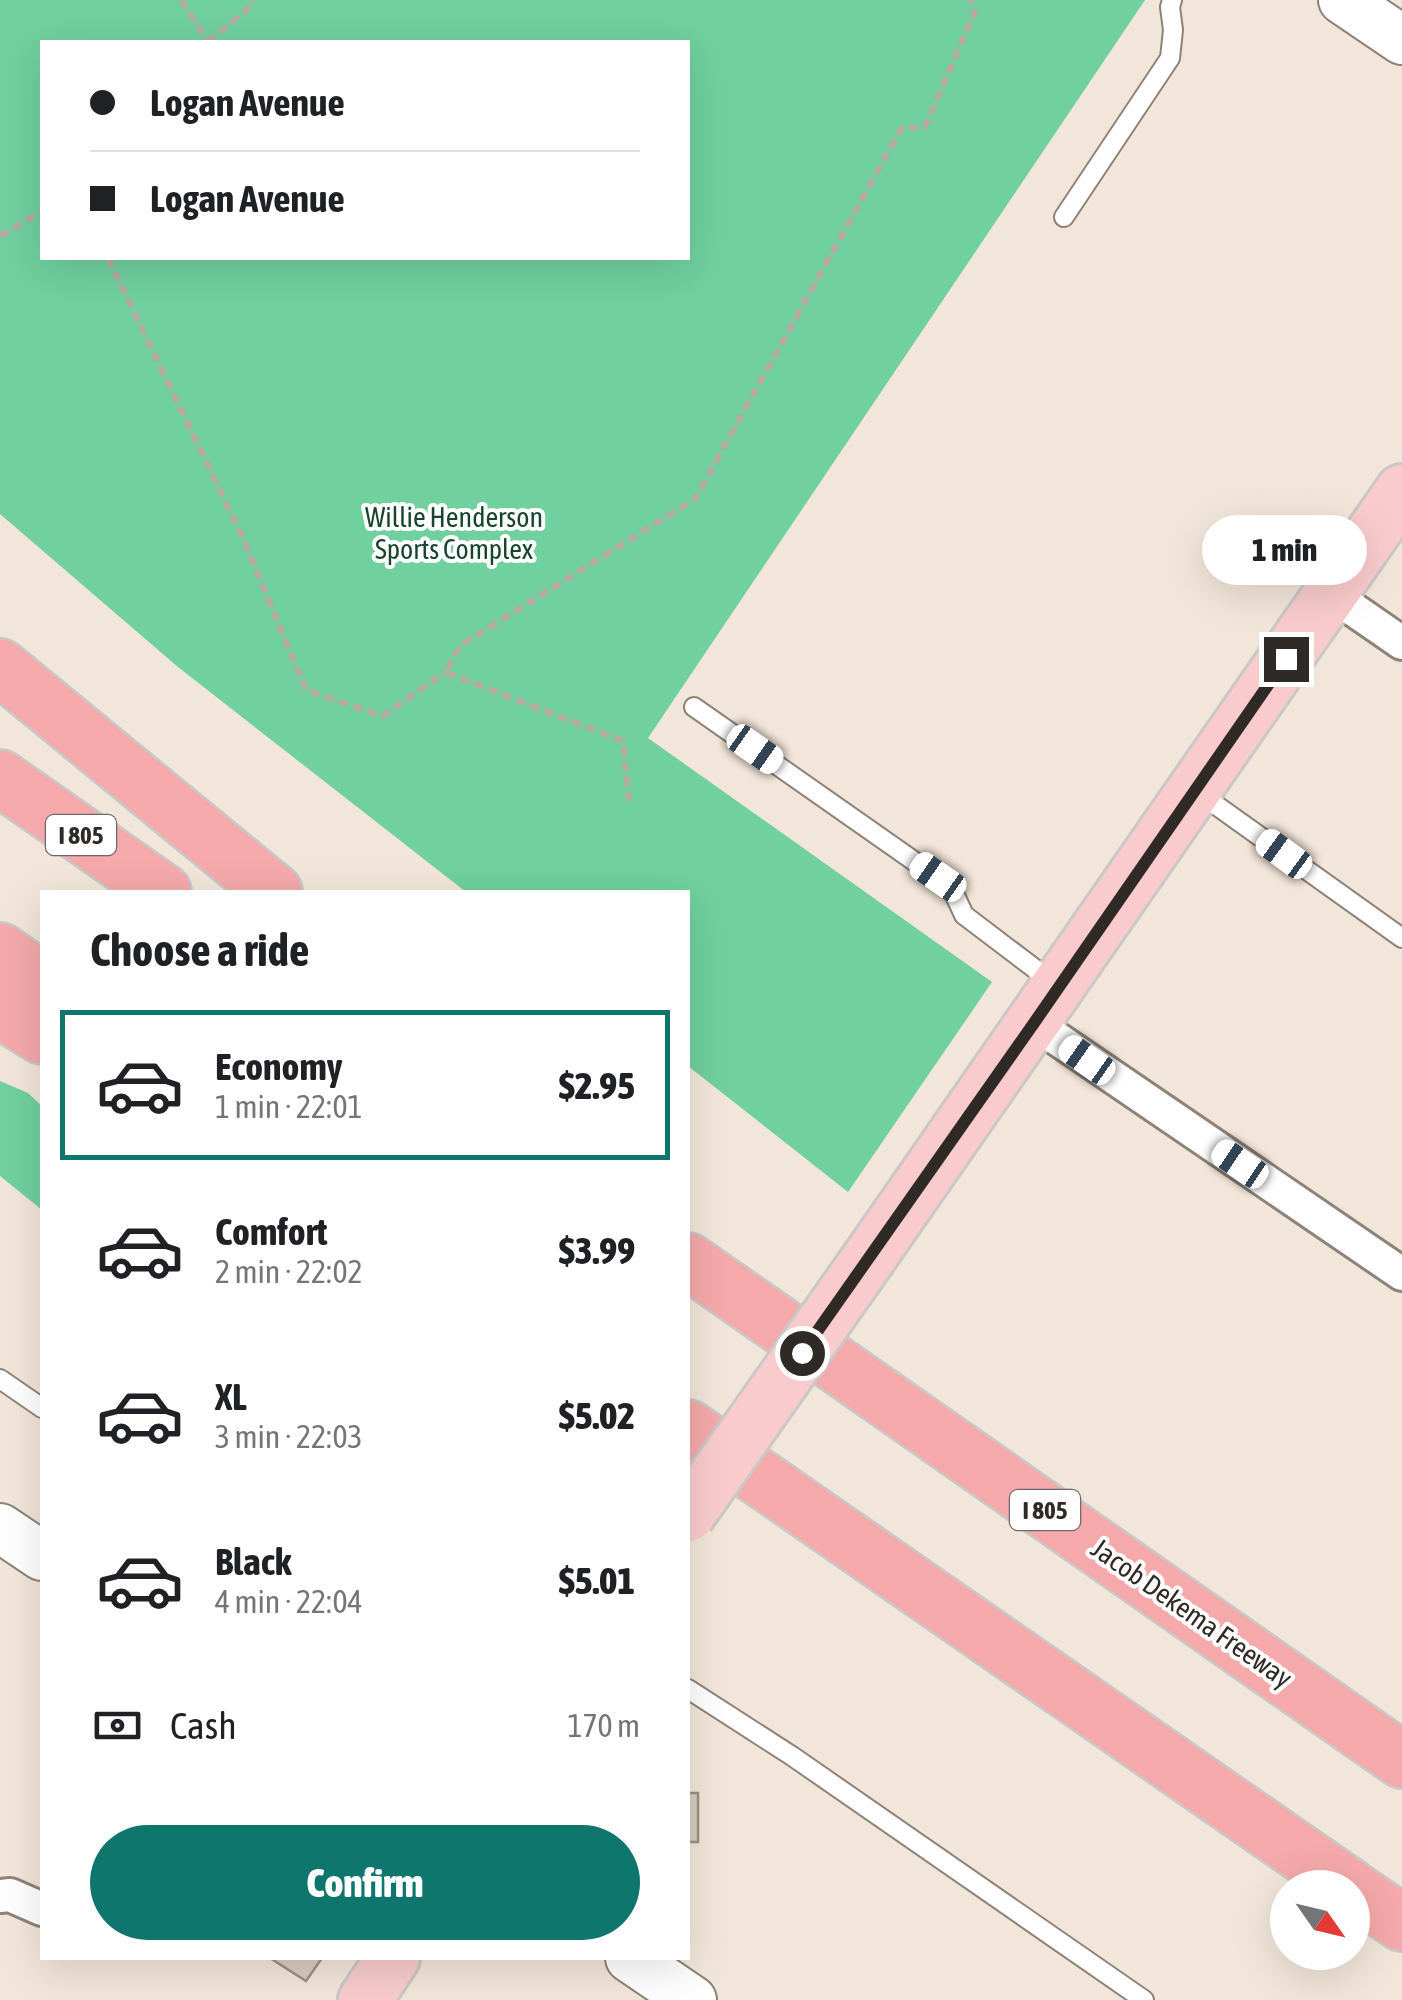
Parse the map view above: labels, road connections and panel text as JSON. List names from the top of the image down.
{
  "streets": {
    "highway": ["I 805", "Jacob Dekema Freeway"]
  },
  "parks": ["Willie Henderson Sports Complex"],
  "north": "bottom right",
  "page": {
    "banner": ["Logan Avenue", "Logan Avenue"],
    "bubble": "1 min",
    "heading": "Choose a ride",
    "list": [
      {
        "name": "Economy",
        "note": "1 min · 22:01",
        "value": "$2.95"
      },
      {
        "name": "Comfort",
        "note": "2 min · 22:02",
        "value": "$3.99"
      },
      {
        "name": "XL",
        "note": "3 min · 22:03",
        "value": "$5.02"
      },
      {
        "name": "Black",
        "note": "4 min · 22:04",
        "value": "$5.01"
      }
    ],
    "pay": ["Cash", "170 m"],
    "buttons": "Confirm"
  }
}
